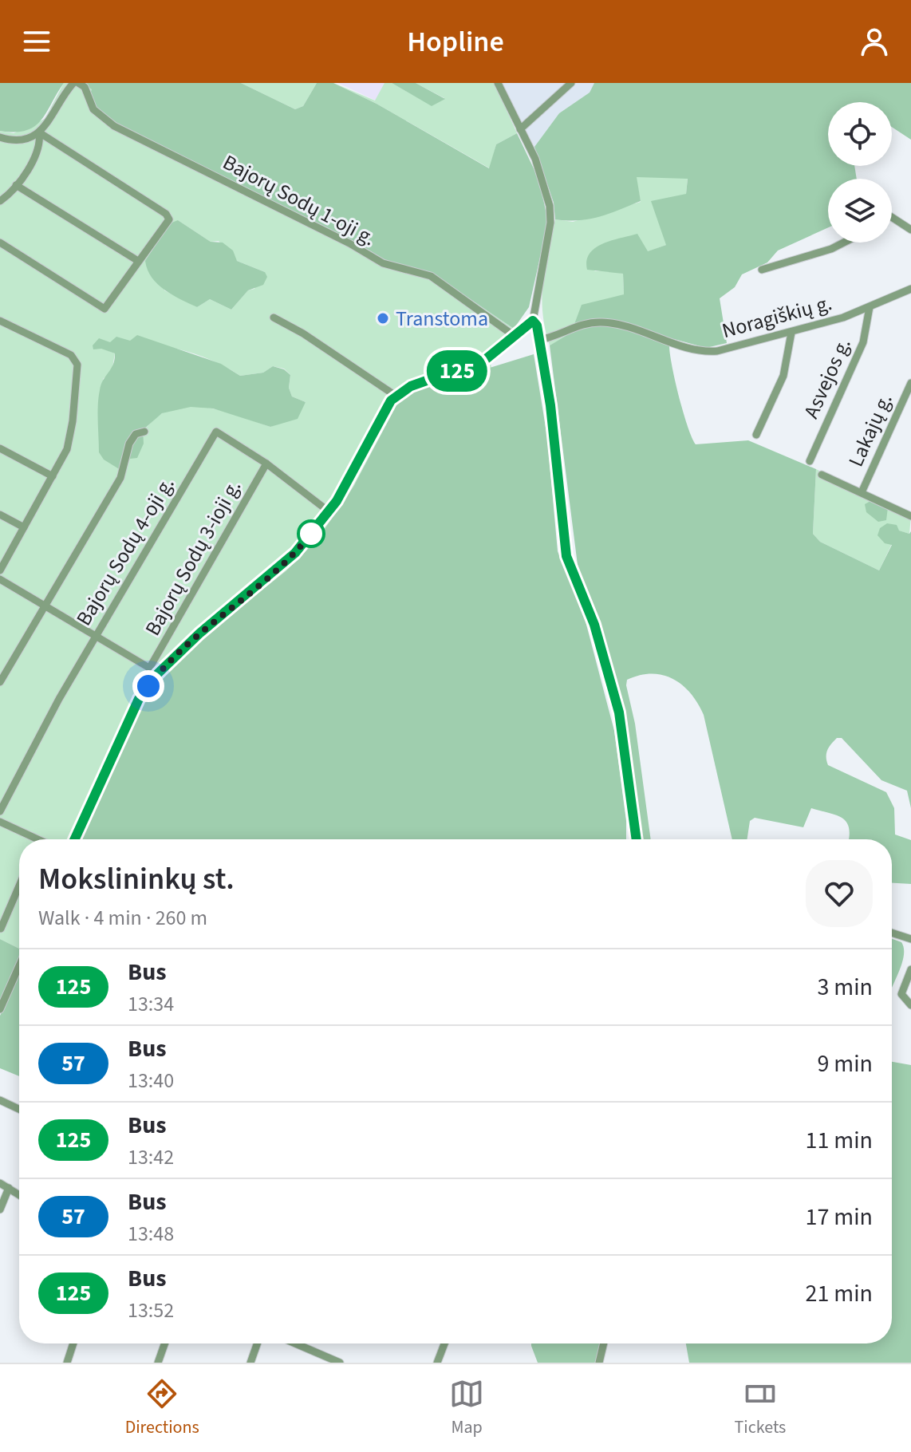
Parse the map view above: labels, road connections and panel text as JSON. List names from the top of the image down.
{
  "streets": {
    "street": [
      "Bajorų Sodų 1-oji g.",
      "Noragiškių g.",
      "Asvejos g.",
      "Lakajų g.",
      "Bajorų Sodų 4-oji g.",
      "Bajorų Sodų 3-ioji g."
    ]
  },
  "crossings": [
    ["Noragiškių g.", "Asvejos g."],
    ["Bajorų Sodų 4-oji g.", "Bajorų Sodų 3-ioji g."]
  ],
  "places": ["Transtoma"],
  "lines": ["bus line 125"],
  "page": {
    "header": "Hopline",
    "on_map": "125",
    "heading": ["Mokslininkų st.", "Walk · 4 min · 260 m"],
    "list": [
      {
        "mark": "125",
        "name": "Bus",
        "note": "13:34",
        "value": "3 min"
      },
      {
        "mark": "57",
        "name": "Bus",
        "note": "13:40",
        "value": "9 min"
      },
      {
        "mark": "125",
        "name": "Bus",
        "note": "13:42",
        "value": "11 min"
      },
      {
        "mark": "57",
        "name": "Bus",
        "note": "13:48",
        "value": "17 min"
      },
      {
        "mark": "125",
        "name": "Bus",
        "note": "13:52",
        "value": "21 min"
      }
    ],
    "tabs": ["Directions", "Map", "Tickets"]
  }
}
